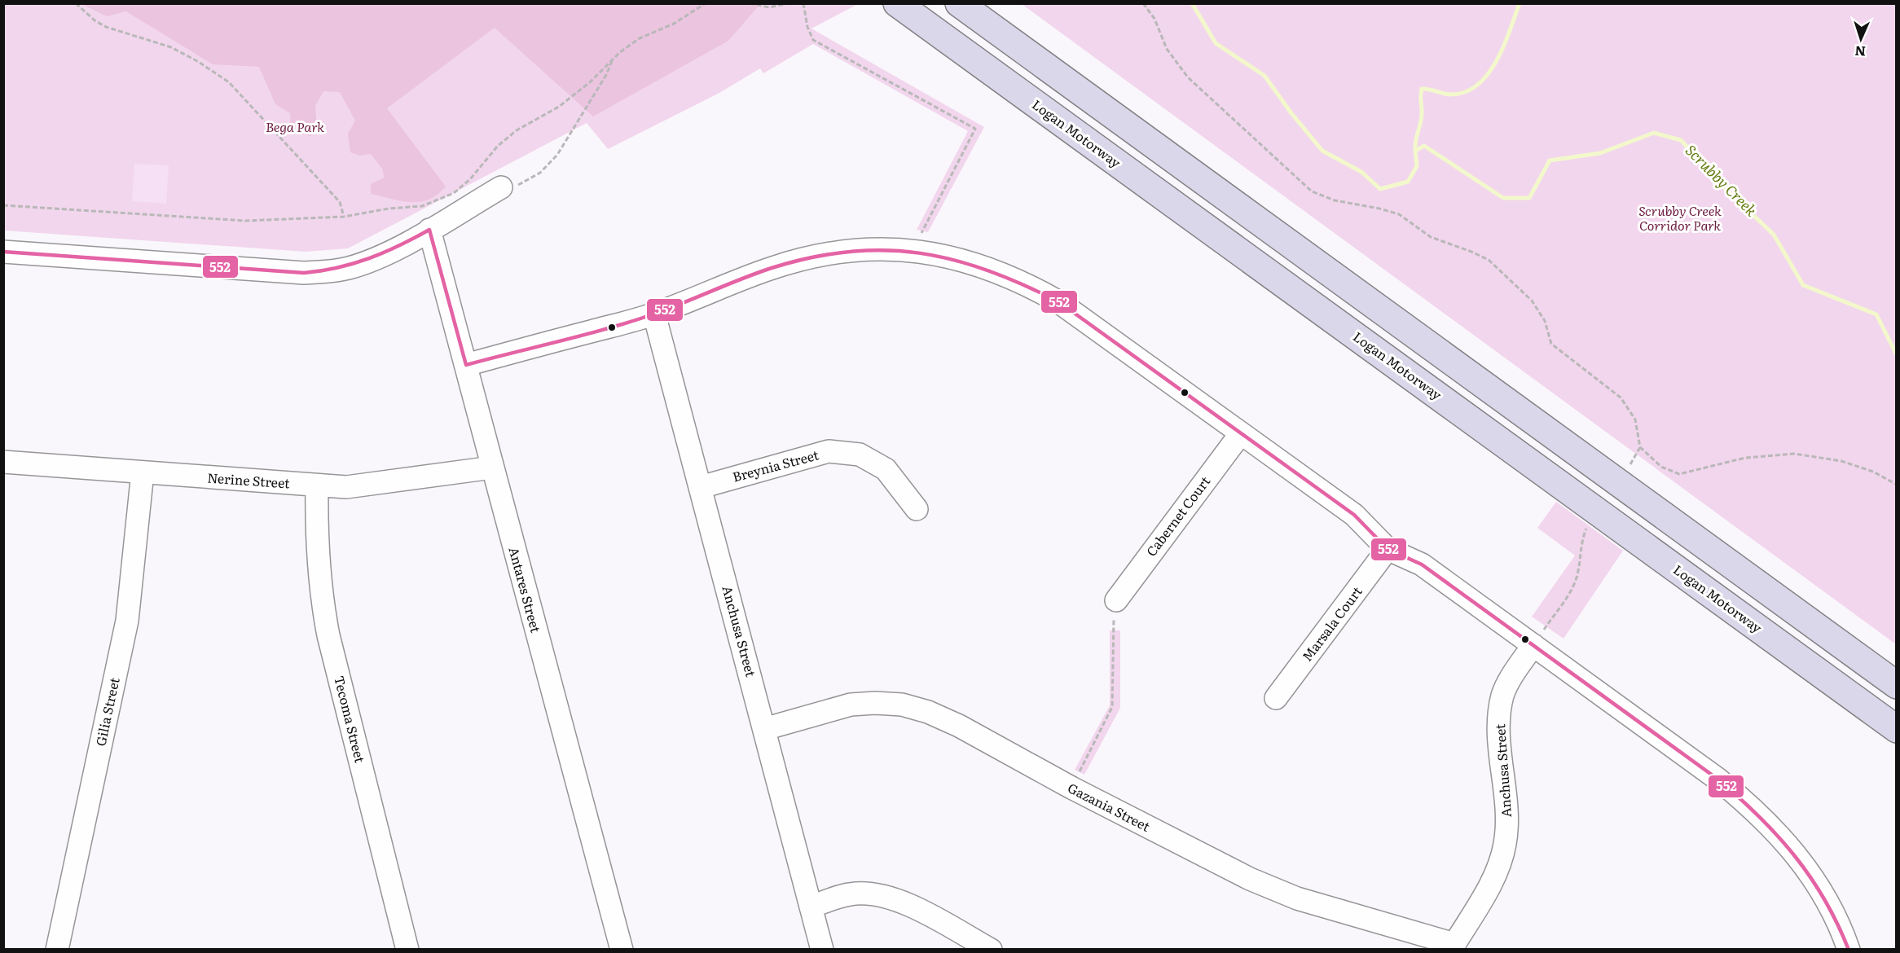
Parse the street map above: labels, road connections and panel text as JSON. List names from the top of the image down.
{
  "streets": {
    "highway": ["Logan Motorway"],
    "street": [
      "Breynia Street",
      "Nerine Street",
      "Cabernet Court",
      "Antares Street",
      "Marsala Court",
      "Anchusa Street",
      "Gilia Street",
      "Tecoma Street",
      "Gazania Street"
    ]
  },
  "crossings": [
    ["Breynia Street", "Anchusa Street"],
    ["Nerine Street", "Antares Street"],
    ["Nerine Street", "Gilia Street"],
    ["Nerine Street", "Tecoma Street"],
    ["Anchusa Street", "Gazania Street"]
  ],
  "water": ["Scrubby Creek"],
  "parks": ["Bega Park", "Scrubby Creek Corridor Park"],
  "lines": ["transit line 552"],
  "north": "bottom"
}
